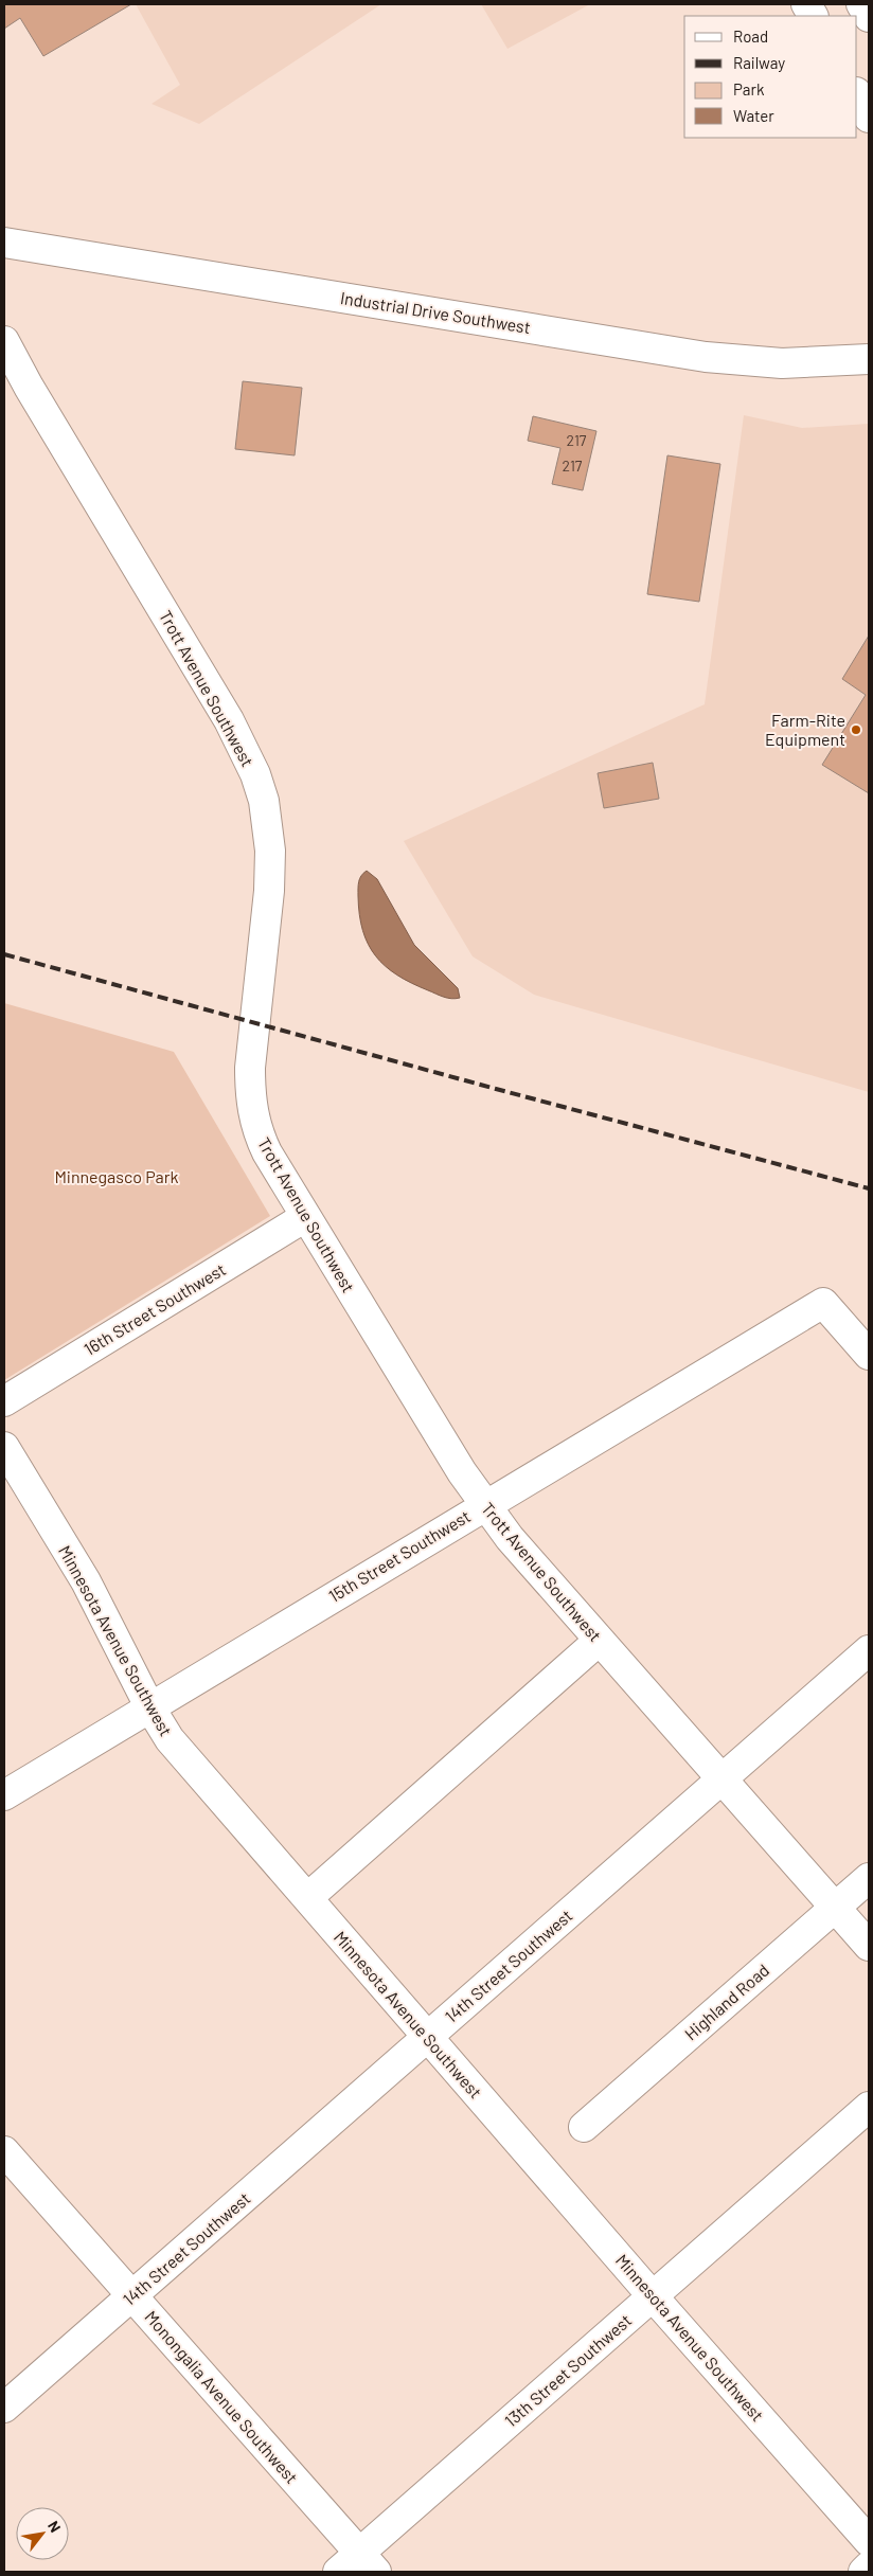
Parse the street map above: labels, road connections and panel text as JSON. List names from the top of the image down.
{
  "streets": {
    "main road": [
      "Industrial Drive Southwest",
      "Trott Avenue Southwest",
      "16th Street Southwest",
      "15th Street Southwest",
      "Minnesota Avenue Southwest",
      "14th Street Southwest",
      "Highland Road",
      "13th Street Southwest",
      "Monongalia Avenue Southwest"
    ]
  },
  "crossings": [
    ["Trott Avenue Southwest", "16th Street Southwest"],
    ["Trott Avenue Southwest", "15th Street Southwest"],
    ["Trott Avenue Southwest", "14th Street Southwest"],
    ["Trott Avenue Southwest", "Highland Road"],
    ["15th Street Southwest", "Minnesota Avenue Southwest"],
    ["Minnesota Avenue Southwest", "14th Street Southwest"],
    ["Minnesota Avenue Southwest", "13th Street Southwest"],
    ["14th Street Southwest", "Monongalia Avenue Southwest"],
    ["13th Street Southwest", "Monongalia Avenue Southwest"]
  ],
  "parks": ["Minnegasco Park"],
  "places": ["Farm-Rite Equipment"],
  "house_numbers": ["217", "217"],
  "legend": [
    "Road",
    "Railway",
    "Park",
    "Water"
  ],
  "north": "top right"
}
